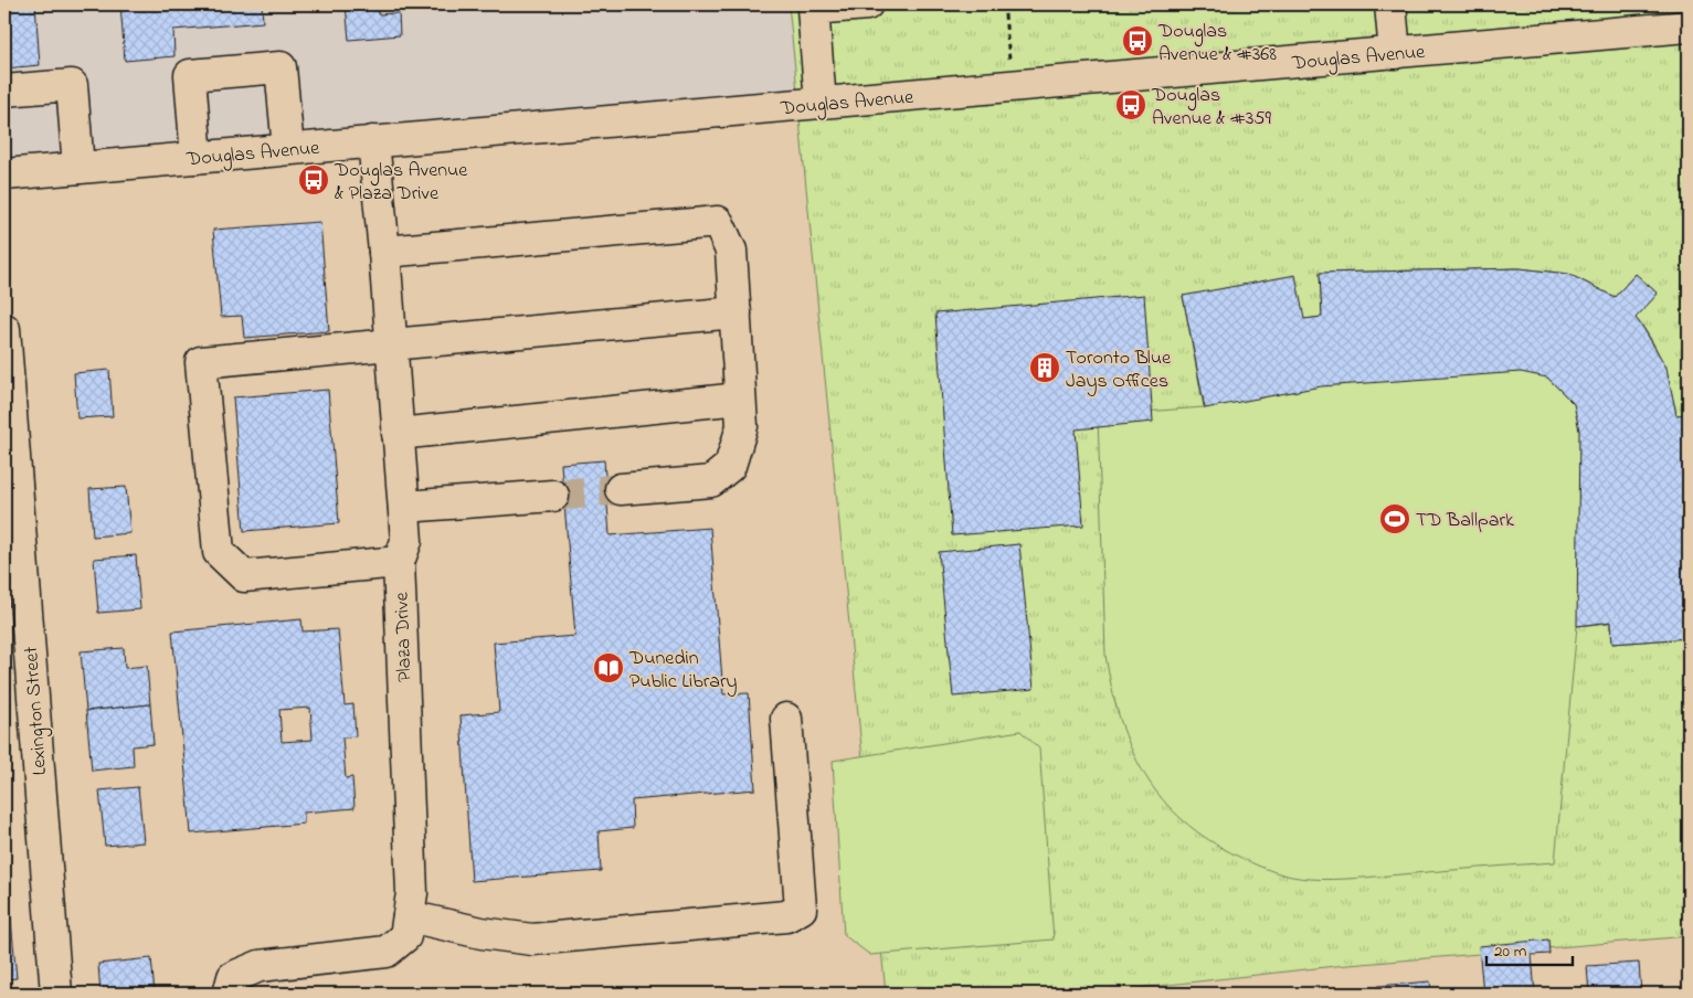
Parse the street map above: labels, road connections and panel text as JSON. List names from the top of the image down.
{
  "streets": {
    "street": ["Douglas Avenue", "Plaza Drive", "Lexington Street"]
  },
  "crossings": [
    ["Douglas Avenue", "Plaza Drive"]
  ],
  "places": {
    "bus stop": ["Douglas Avenue & #368", "Douglas Avenue & #359", "Douglas Avenue & Plaza Drive"],
    "building": ["Toronto Blue Jays Offices"],
    "sports": ["TD Ballpark"],
    "library": ["Dunedin Public Library"]
  },
  "scale_bar": "20 m"
}
